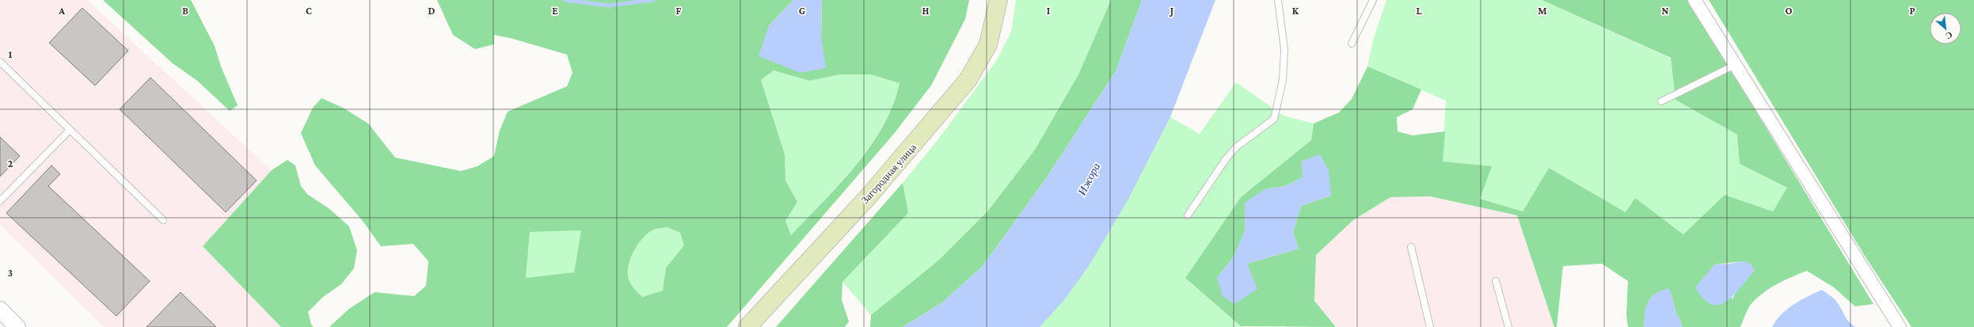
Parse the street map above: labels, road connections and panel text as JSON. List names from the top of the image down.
{
  "streets": {
    "main road": ["Загородная улица"]
  },
  "water": ["Ижора"],
  "north": "bottom right",
  "grid": {
    "columns": [
      "A",
      "B",
      "C",
      "D",
      "E",
      "F",
      "G",
      "H",
      "I",
      "J",
      "K",
      "L",
      "M",
      "N",
      "O",
      "P"
    ],
    "rows": ["1", "2", "3"]
  }
}
